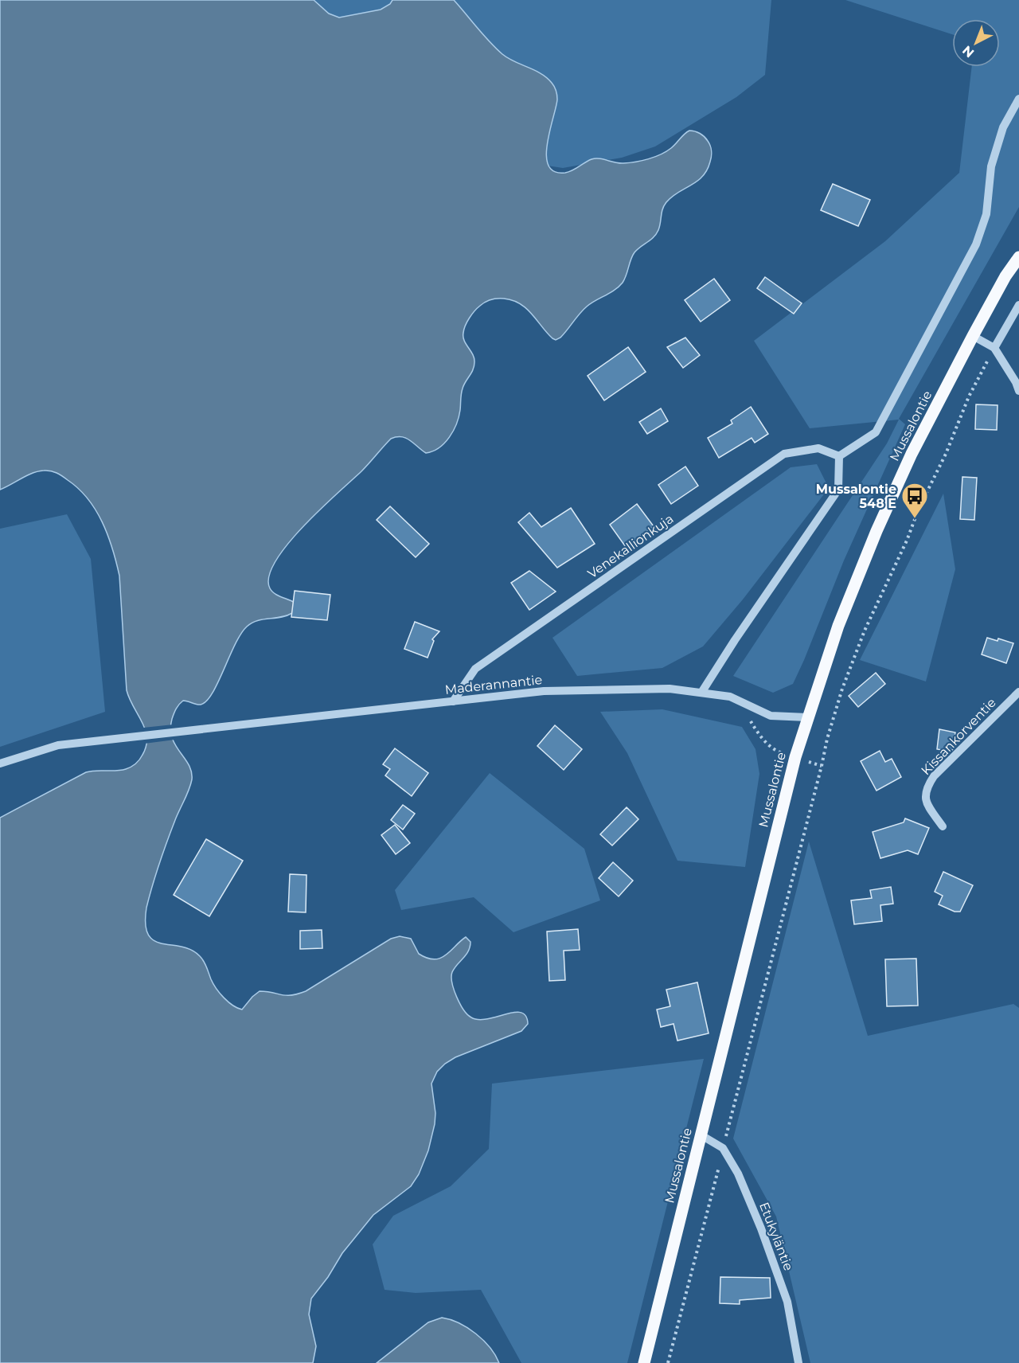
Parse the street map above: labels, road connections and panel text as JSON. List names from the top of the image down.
{
  "streets": {
    "main road": ["Mussalontie"],
    "street": [
      "Venekallionkuja",
      "Maderannantie",
      "Kissankorventie",
      "Etukyläntie"
    ]
  },
  "crossings": [
    ["Mussalontie", "Maderannantie"],
    ["Mussalontie", "Etukyläntie"],
    ["Venekallionkuja", "Maderannantie"]
  ],
  "places": {
    "bus stop": ["Mussalontie 548 E"]
  },
  "north": "bottom left"
}
